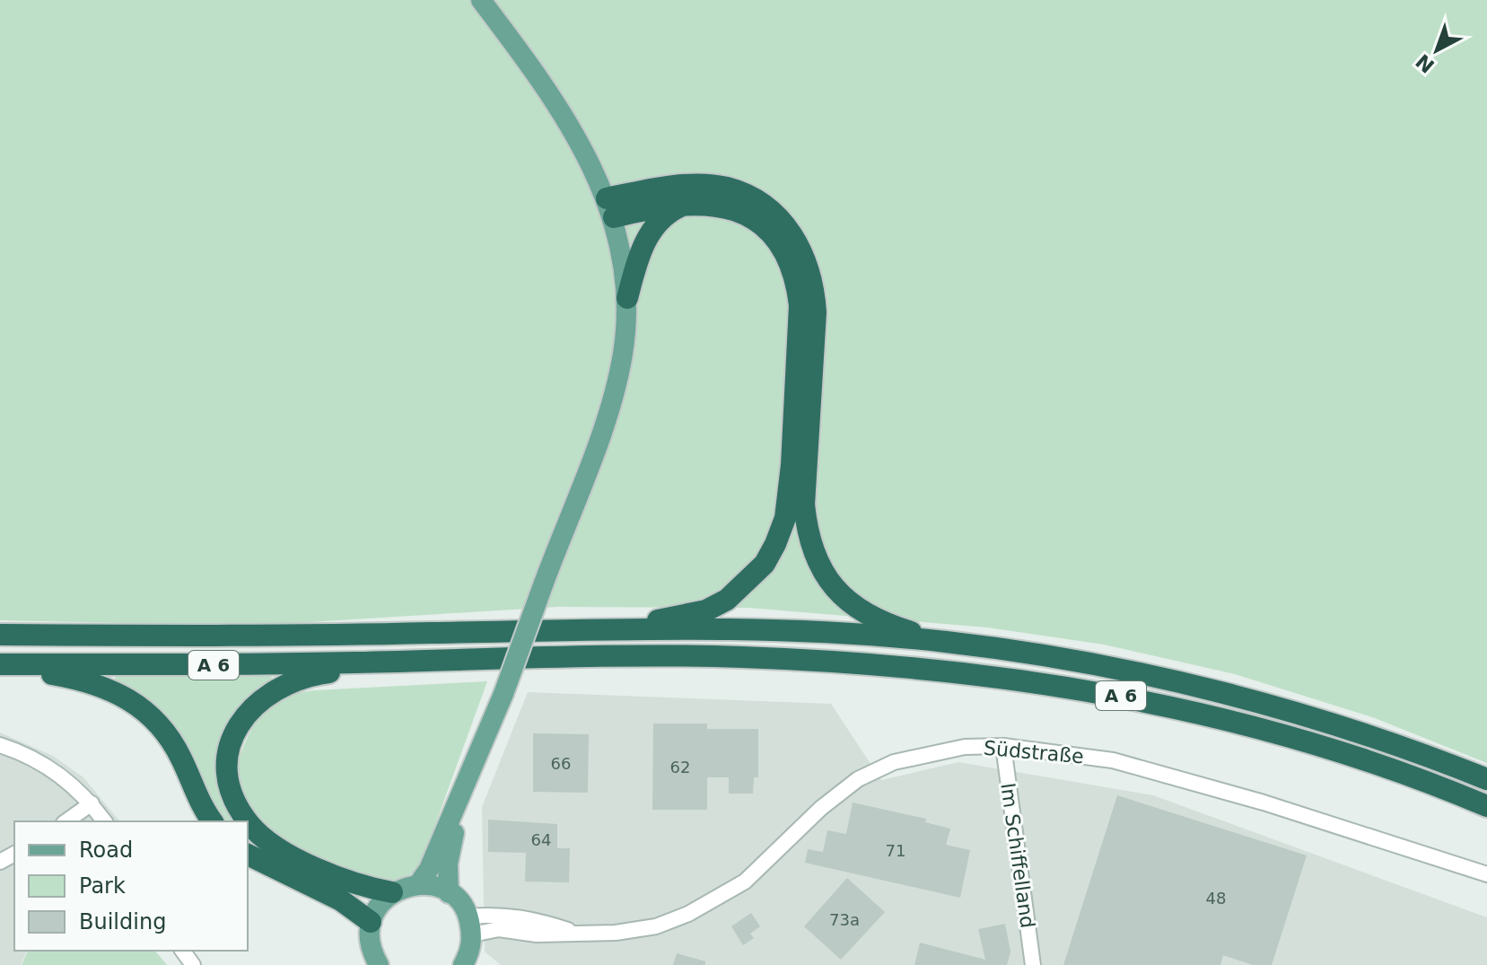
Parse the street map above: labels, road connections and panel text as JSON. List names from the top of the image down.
{
  "streets": {
    "highway": ["A 6"],
    "street": ["Südstraße", "Im Schiffelland"]
  },
  "crossings": [
    ["Südstraße", "Im Schiffelland"]
  ],
  "house_numbers": [
    "66",
    "62",
    "64",
    "71",
    "48",
    "73a"
  ],
  "legend": ["Road", "Park", "Building"],
  "north": "bottom left"
}
